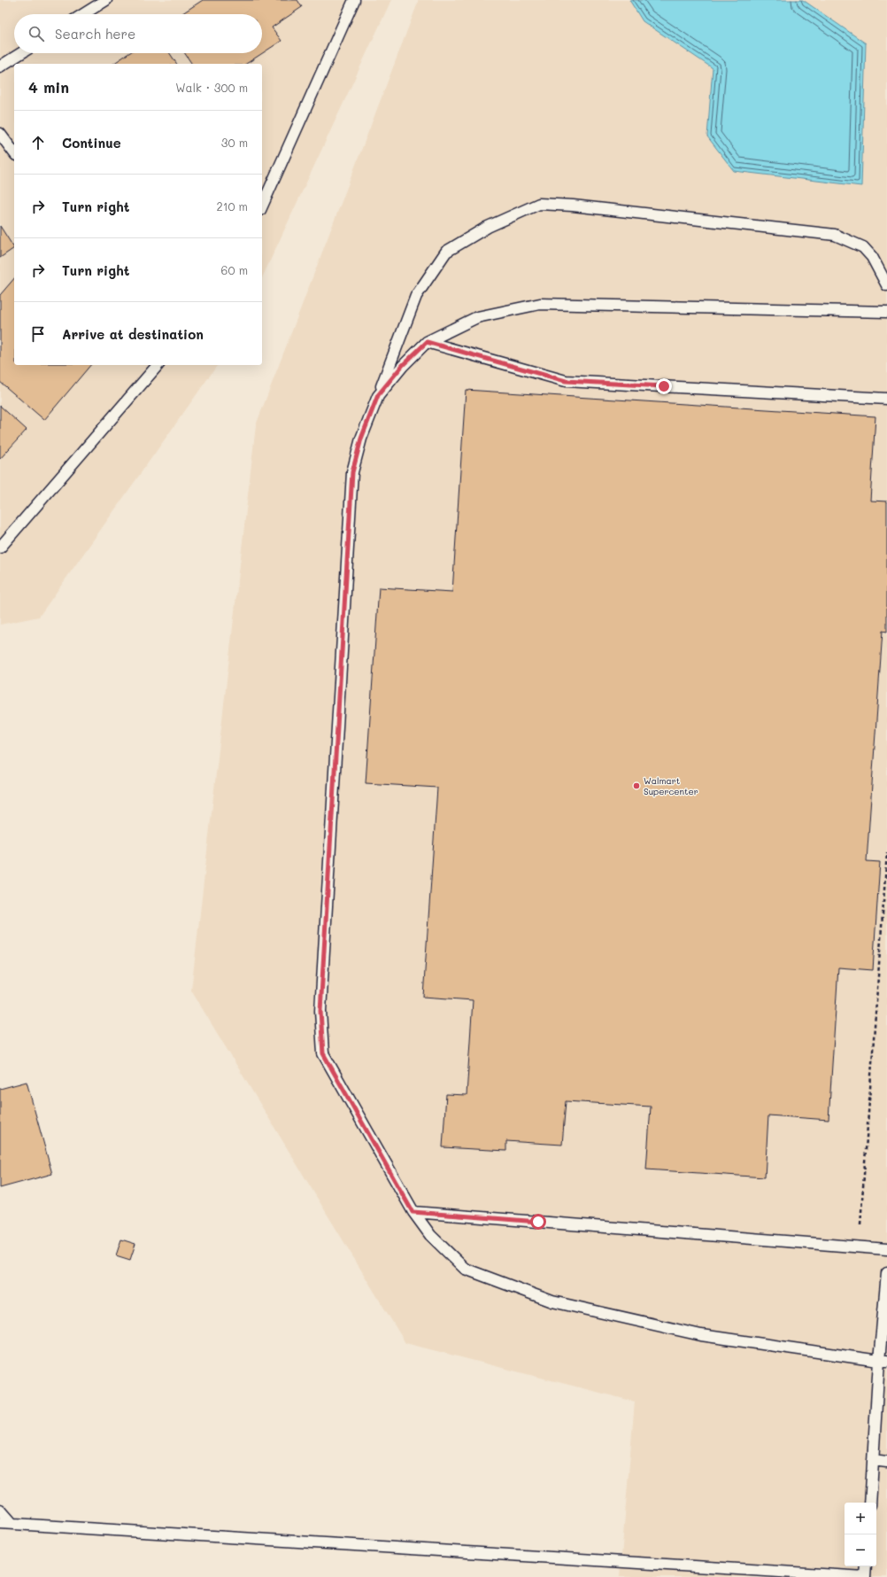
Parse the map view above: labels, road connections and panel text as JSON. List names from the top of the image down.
{
  "places": ["Walmart Supercenter"],
  "page": {
    "search": "Search here",
    "heading": ["4 min", "Walk · 300 m"],
    "list": [
      ["Continue", "30 m"],
      ["Turn right", "210 m"],
      ["Turn right", "60 m"],
      "Arrive at destination"
    ],
    "map_buttons": ["+", "−"]
  }
}
